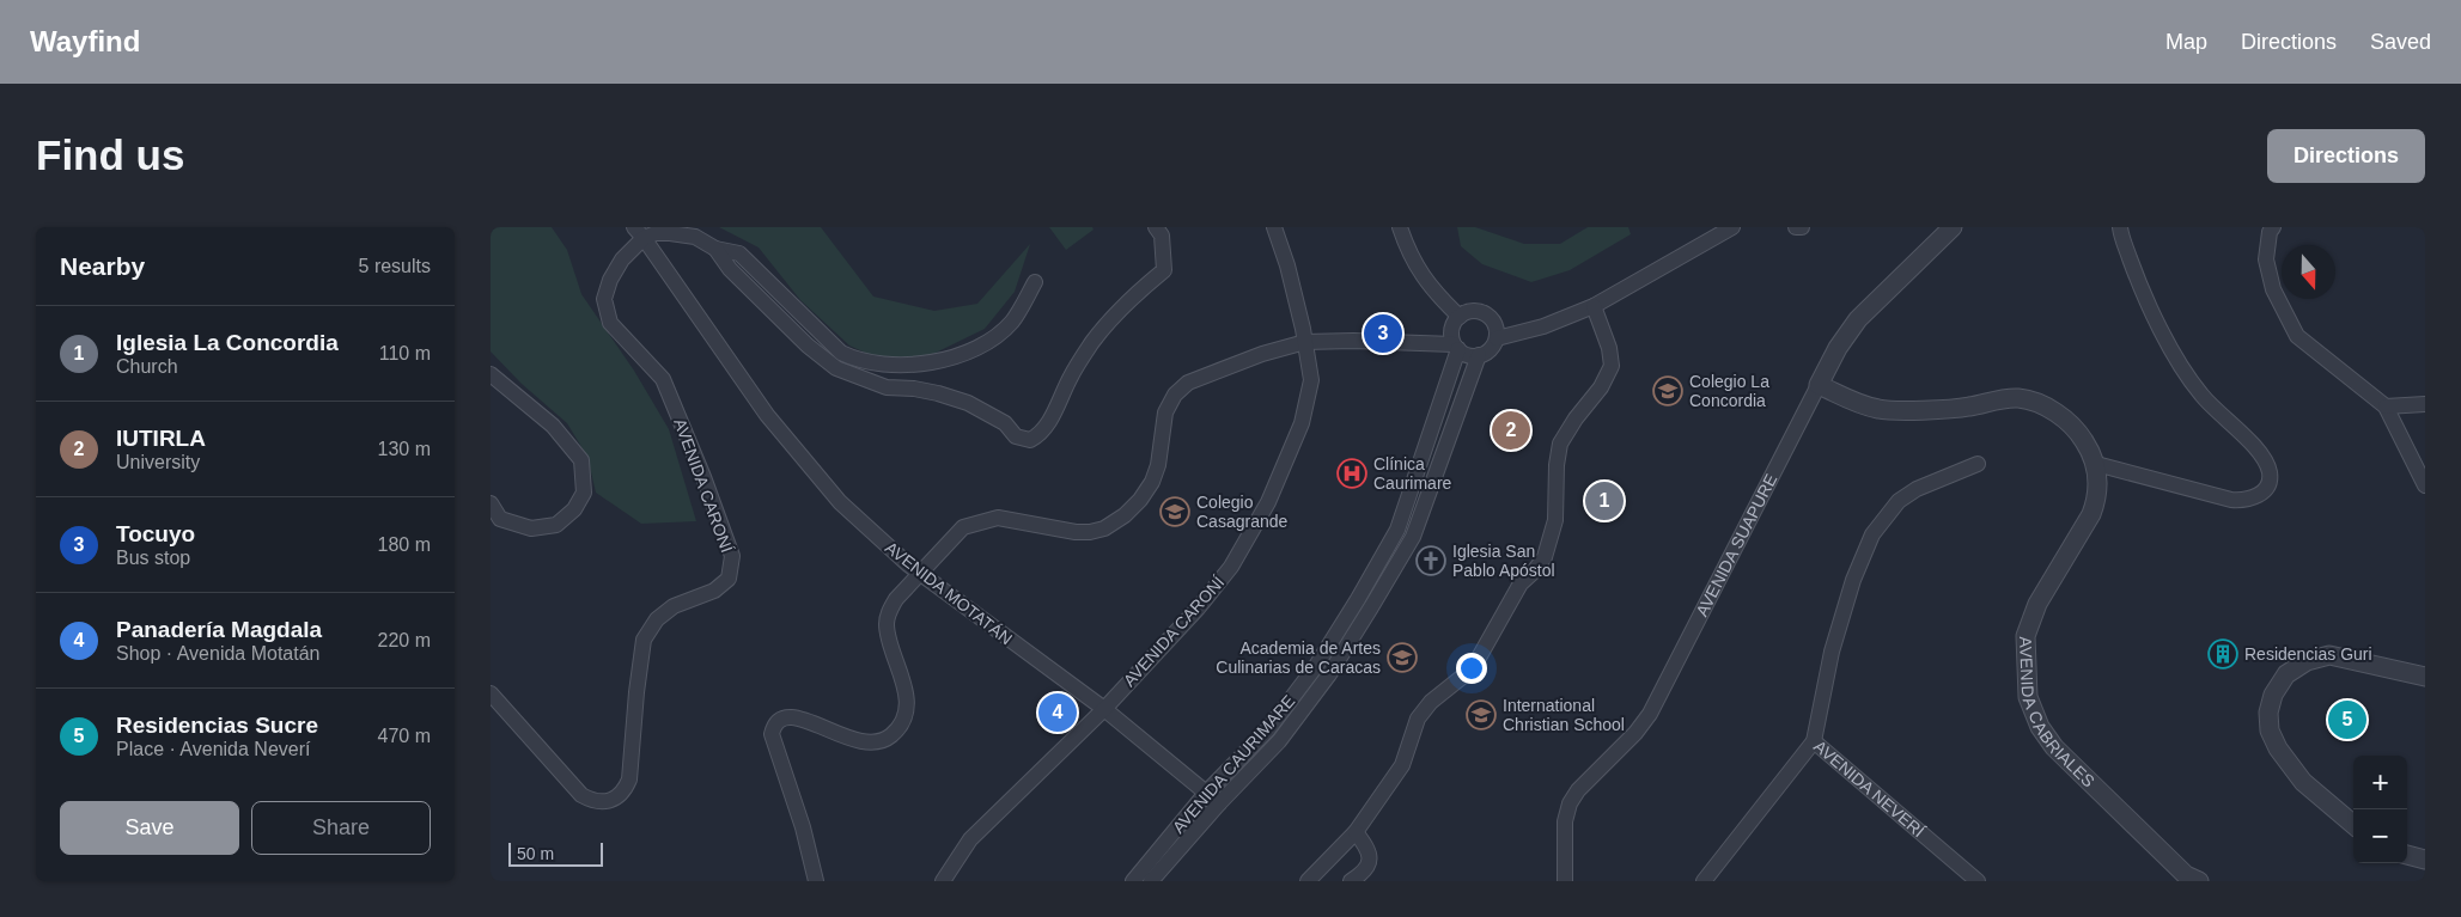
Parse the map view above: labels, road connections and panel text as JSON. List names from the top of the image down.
{
  "streets": {
    "street": [
      "AVENIDA CARONÍ",
      "AVENIDA SUAPURE",
      "AVENIDA MOTATÁN",
      "AVENIDA CABRIALES",
      "AVENIDA CAURIMARE",
      "AVENIDA NEVERÍ"
    ]
  },
  "crossings": [
    ["AVENIDA CARONÍ", "AVENIDA MOTATÁN"],
    ["AVENIDA SUAPURE", "AVENIDA CABRIALES"],
    ["AVENIDA MOTATÁN", "AVENIDA CAURIMARE"]
  ],
  "places": {
    "school or university": [
      "Colegio La Concordia",
      "Colegio Casagrande",
      "Academia de Artes Culinarias de Caracas",
      "International Christian School"
    ],
    "hospital": ["Clínica Caurimare"],
    "church": ["Iglesia San Pablo Apóstol"],
    "building": ["Residencias Guri"]
  },
  "scale_bar": "50 m",
  "north": "bottom",
  "page": {
    "header": "Wayfind",
    "nav": ["Map", "Directions", "Saved"],
    "buttons": [
      "Directions",
      ["Save", "Share"]
    ],
    "title": "Find us",
    "heading": ["Nearby", "5 results"],
    "list": [
      {
        "mark": "1",
        "name": "Iglesia La Concordia",
        "note": "Church",
        "value": "110 m"
      },
      {
        "mark": "2",
        "name": "IUTIRLA",
        "note": "University",
        "value": "130 m"
      },
      {
        "mark": "3",
        "name": "Tocuyo",
        "note": "Bus stop",
        "value": "180 m"
      },
      {
        "mark": "4",
        "name": "Panadería Magdala",
        "note": "Shop · Avenida Motatán",
        "value": "220 m"
      },
      {
        "mark": "5",
        "name": "Residencias Sucre",
        "note": "Place · Avenida Neverí",
        "value": "470 m"
      }
    ],
    "pins": [
      "3",
      "2",
      "1",
      "4",
      "5"
    ],
    "map_buttons": ["+", "−"],
    "scale": "50 m"
  }
}
